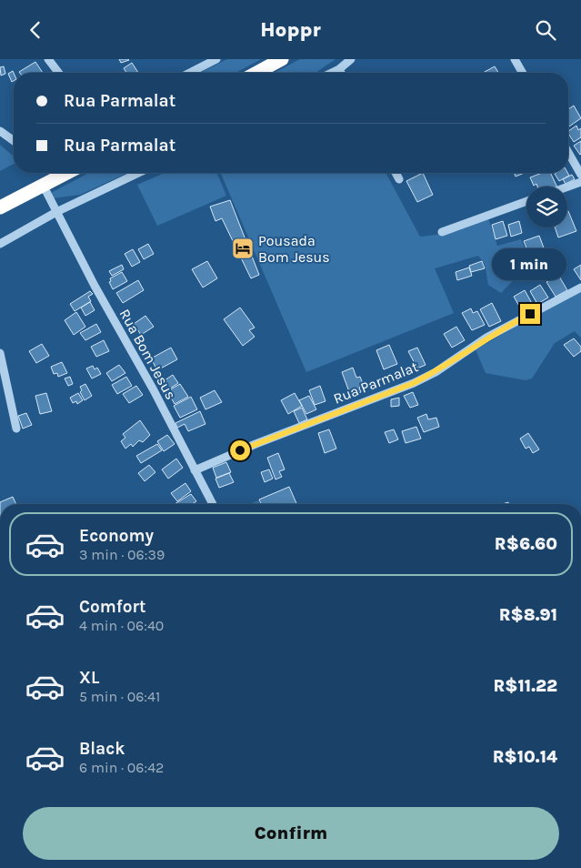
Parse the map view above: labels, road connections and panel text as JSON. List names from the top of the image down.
{
  "streets": {
    "street": ["Rua Bom Jesus", "Rua Parmalat"]
  },
  "crossings": [
    ["Rua Bom Jesus", "Rua Parmalat"]
  ],
  "places": {
    "hotel": ["Pousada Bom Jesus"]
  },
  "page": {
    "header": "Hoppr",
    "banner": ["Rua Parmalat", "Rua Parmalat"],
    "bubble": "1 min",
    "list": [
      {
        "name": "Economy",
        "note": "3 min · 06:39",
        "value": "R$6.60"
      },
      {
        "name": "Comfort",
        "note": "4 min · 06:40",
        "value": "R$8.91"
      },
      {
        "name": "XL",
        "note": "5 min · 06:41",
        "value": "R$11.22"
      },
      {
        "name": "Black",
        "note": "6 min · 06:42",
        "value": "R$10.14"
      }
    ],
    "buttons": "Confirm"
  }
}
